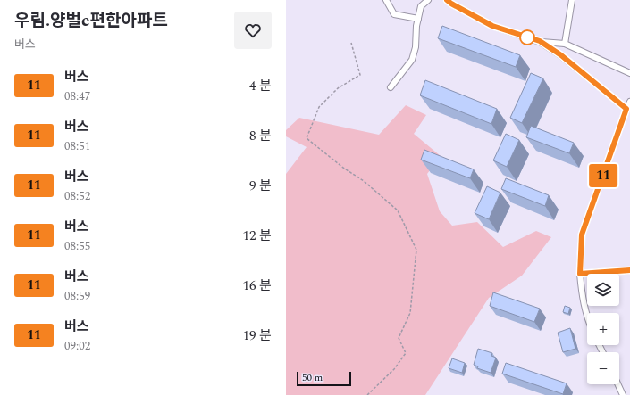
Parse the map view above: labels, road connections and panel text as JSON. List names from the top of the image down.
{
  "lines": ["bus line 11"],
  "scale_bar": "50 m",
  "page": {
    "heading": ["우림.양벌e편한아파트", "버스"],
    "on_map": "11",
    "list": [
      {
        "mark": "11",
        "name": "버스",
        "note": "08:47",
        "value": "4 분"
      },
      {
        "mark": "11",
        "name": "버스",
        "note": "08:51",
        "value": "8 분"
      },
      {
        "mark": "11",
        "name": "버스",
        "note": "08:52",
        "value": "9 분"
      },
      {
        "mark": "11",
        "name": "버스",
        "note": "08:55",
        "value": "12 분"
      },
      {
        "mark": "11",
        "name": "버스",
        "note": "08:59",
        "value": "16 분"
      },
      {
        "mark": "11",
        "name": "버스",
        "note": "09:02",
        "value": "19 분"
      }
    ],
    "map_buttons": ["+", "−"],
    "scale": "50 m"
  }
}
